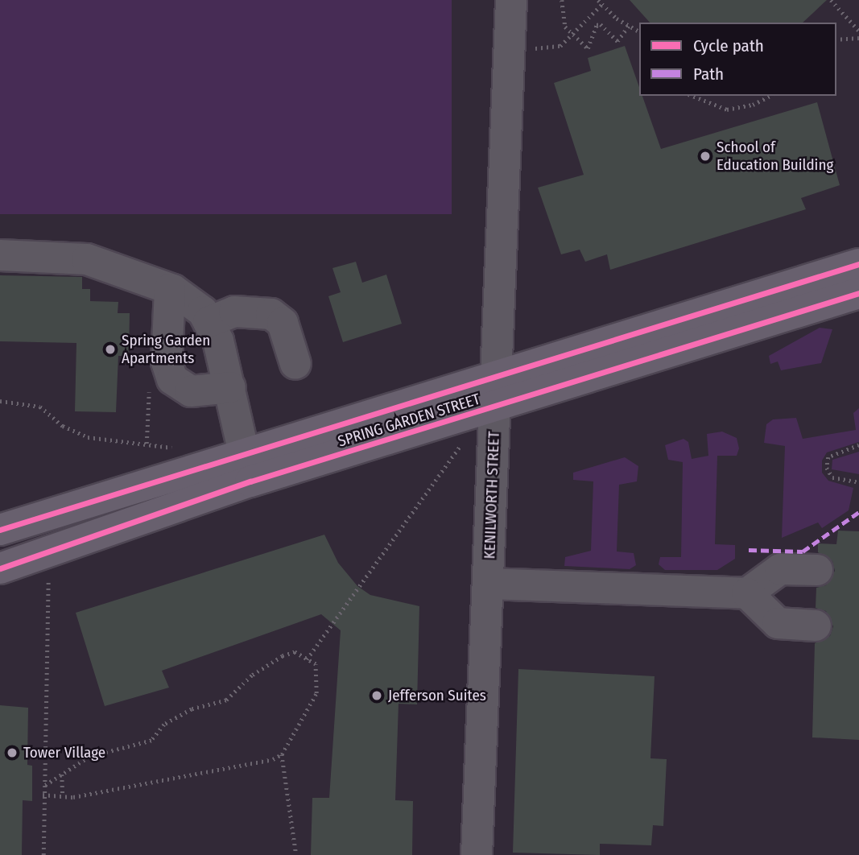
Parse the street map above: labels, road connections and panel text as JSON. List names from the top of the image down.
{
  "streets": {
    "main road": ["SPRING GARDEN STREET"],
    "street": ["KENILWORTH STREET"]
  },
  "crossings": [
    ["SPRING GARDEN STREET", "KENILWORTH STREET"]
  ],
  "places": [
    "School of Education Building",
    "Spring Garden Apartments",
    "Jefferson Suites",
    "Tower Village"
  ],
  "legend": ["Cycle path", "Path"]
}
